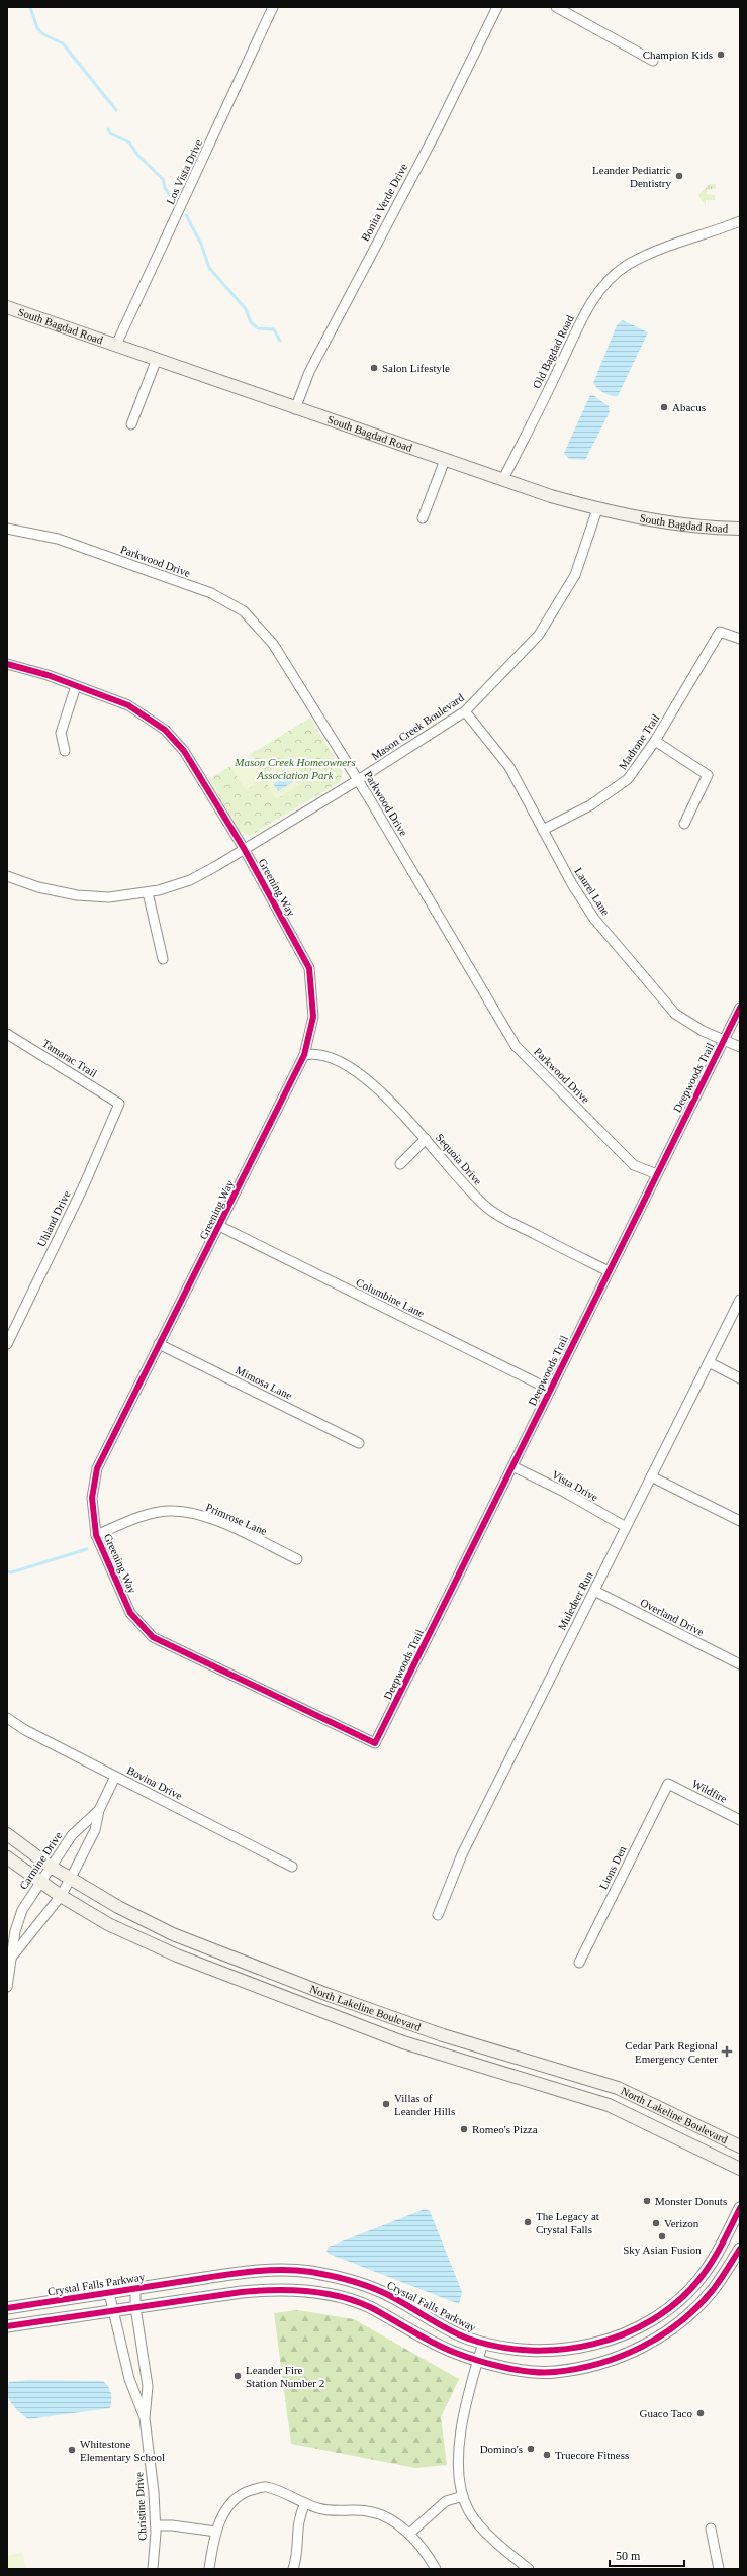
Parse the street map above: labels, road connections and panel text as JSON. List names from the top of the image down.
{
  "streets": {
    "main road": ["South Bagdad Road", "North Lakeline Boulevard"],
    "street": [
      "Los Vista Drive",
      "Bonita Verde Drive",
      "Old Bagdad Road",
      "Parkwood Drive",
      "Mason Creek Boulevard",
      "Madrone Trail",
      "Greening Way",
      "Laurel Lane",
      "Tamarac Trail",
      "Deepwoods Trail",
      "Sequoia Drive",
      "Uhland Drive",
      "Columbine Lane",
      "Mimosa Lane",
      "Vista Drive",
      "Primrose Lane",
      "Muledeer Run",
      "Overland Drive",
      "Bovina Drive",
      "Wildfire",
      "Carmine Drive",
      "Lions Den",
      "Crystal Falls Parkway",
      "Christine Drive"
    ]
  },
  "crossings": [
    ["Los Vista Drive", "South Bagdad Road"],
    ["Bonita Verde Drive", "South Bagdad Road"],
    ["South Bagdad Road", "Old Bagdad Road"],
    ["South Bagdad Road", "Mason Creek Boulevard"],
    ["Parkwood Drive", "Mason Creek Boulevard"],
    ["Parkwood Drive", "Deepwoods Trail"],
    ["Mason Creek Boulevard", "Greening Way"],
    ["Mason Creek Boulevard", "Laurel Lane"],
    ["Madrone Trail", "Laurel Lane"],
    ["Greening Way", "Deepwoods Trail"],
    ["Greening Way", "Sequoia Drive"],
    ["Greening Way", "Columbine Lane"],
    ["Greening Way", "Mimosa Lane"],
    ["Greening Way", "Primrose Lane"],
    ["Laurel Lane", "Deepwoods Trail"],
    ["Tamarac Trail", "Uhland Drive"],
    ["Deepwoods Trail", "Sequoia Drive"],
    ["Deepwoods Trail", "Columbine Lane"],
    ["Deepwoods Trail", "Vista Drive"],
    ["Vista Drive", "Muledeer Run"],
    ["Muledeer Run", "Overland Drive"],
    ["Bovina Drive", "Carmine Drive"],
    ["Wildfire", "Lions Den"],
    ["Carmine Drive", "North Lakeline Boulevard"],
    ["Crystal Falls Parkway", "Christine Drive"]
  ],
  "parks": ["Mason Creek Homeowners Association Park"],
  "places": {
    "other": [
      "Champion Kids",
      "Leander Pediatric Dentistry",
      "Salon Lifestyle",
      "Abacus",
      "Villas of Leander Hills",
      "Romeo's Pizza",
      "Monster Donuts",
      "The Legacy at Crystal Falls",
      "Verizon",
      "Sky Asian Fusion",
      "Leander Fire Station Number 2",
      "Guaco Taco",
      "Domino's",
      "Whitestone Elementary School",
      "Truecore Fitness"
    ],
    "health": ["Cedar Park Regional Emergency Center"]
  },
  "scale_bar": "50 m"
}
